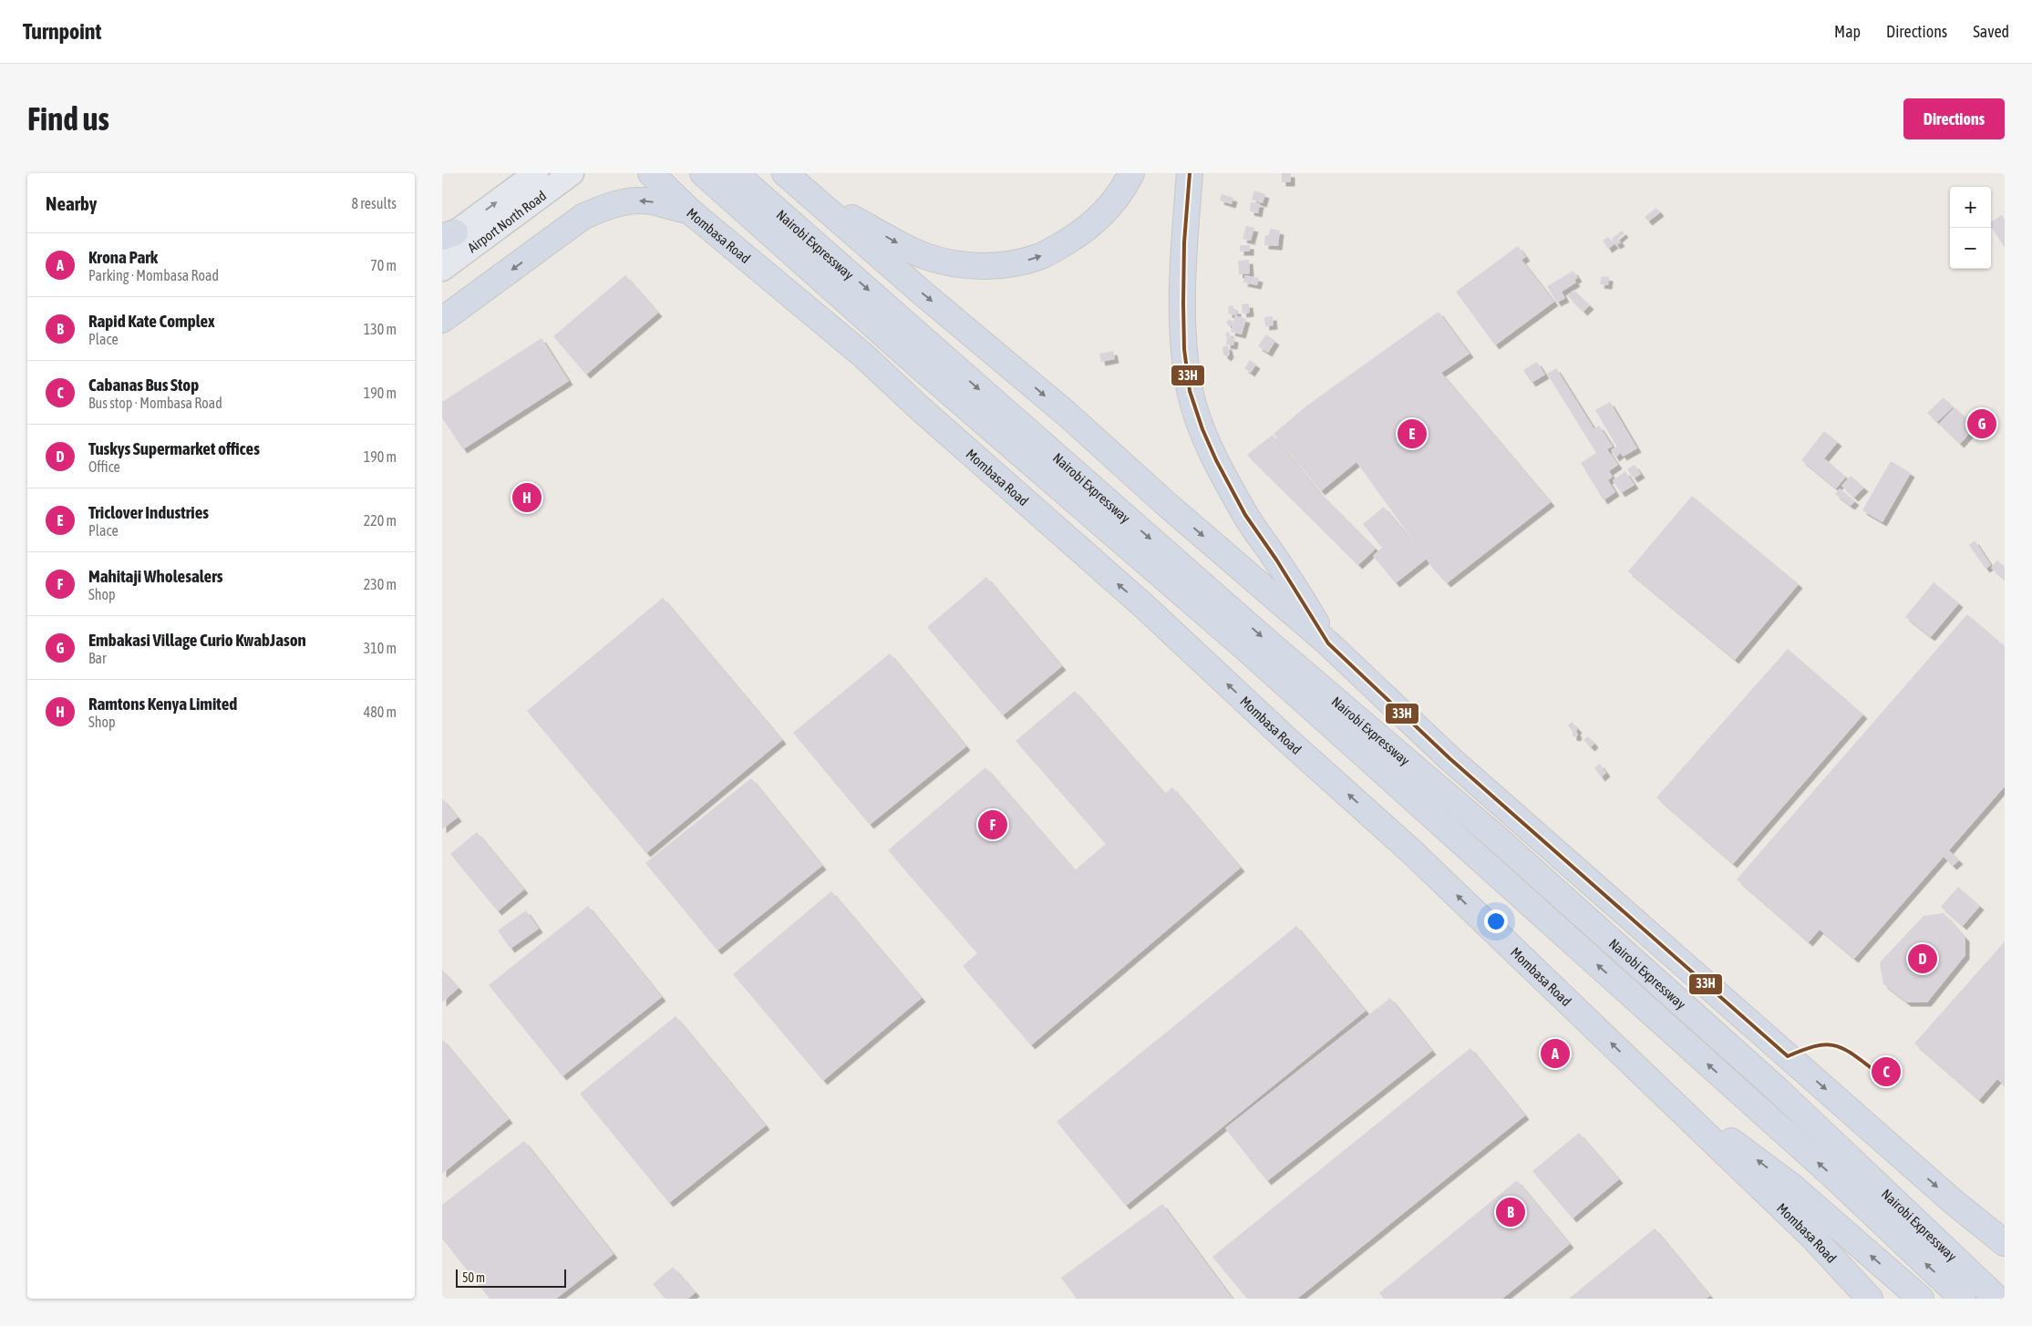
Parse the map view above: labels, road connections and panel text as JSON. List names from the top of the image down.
{
  "streets": {
    "highway": ["Mombasa Road", "Nairobi Expressway"],
    "main road": ["Airport North Road"]
  },
  "lines": ["transit line 33H"],
  "scale_bar": "50 m",
  "page": {
    "header": "Turnpoint",
    "nav": ["Map", "Directions", "Saved"],
    "buttons": "Directions",
    "title": "Find us",
    "heading": ["Nearby", "8 results"],
    "map_buttons": ["+", "−"],
    "list": [
      {
        "mark": "A",
        "name": "Krona Park",
        "note": "Parking · Mombasa Road",
        "value": "70 m"
      },
      {
        "mark": "B",
        "name": "Rapid Kate Complex",
        "note": "Place",
        "value": "130 m"
      },
      {
        "mark": "C",
        "name": "Cabanas Bus Stop",
        "note": "Bus stop · Mombasa Road",
        "value": "190 m"
      },
      {
        "mark": "D",
        "name": "Tuskys Supermarket offices",
        "note": "Office",
        "value": "190 m"
      },
      {
        "mark": "E",
        "name": "Triclover Industries",
        "note": "Place",
        "value": "220 m"
      },
      {
        "mark": "F",
        "name": "Mahitaji Wholesalers",
        "note": "Shop",
        "value": "230 m"
      },
      {
        "mark": "G",
        "name": "Embakasi Village Curio KwabJason",
        "note": "Bar",
        "value": "310 m"
      },
      {
        "mark": "H",
        "name": "Ramtons Kenya Limited",
        "note": "Shop",
        "value": "480 m"
      }
    ],
    "pins": [
      "G",
      "E",
      "H",
      "F",
      "D",
      "A",
      "C",
      "B"
    ],
    "scale": "50 m"
  }
}
